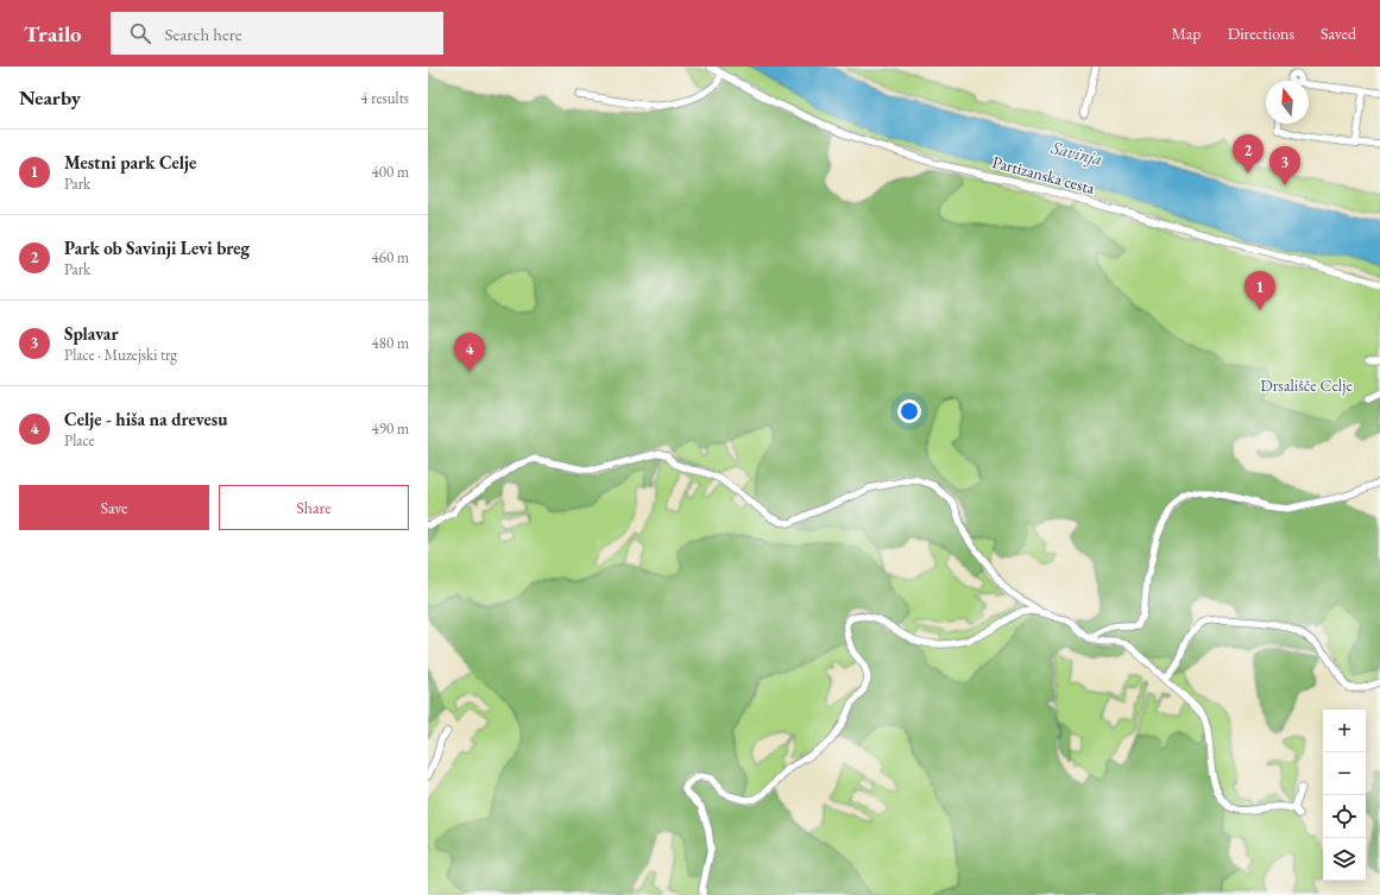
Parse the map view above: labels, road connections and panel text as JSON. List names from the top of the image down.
{
  "streets": {
    "street": ["Partizanska cesta"]
  },
  "water": ["Savinja"],
  "parks": ["Drsališče Celje"],
  "north": "top",
  "page": {
    "header": "Trailo",
    "search": "Search here",
    "nav": ["Map", "Directions", "Saved"],
    "heading": ["Nearby", "4 results"],
    "list": [
      {
        "mark": "1",
        "name": "Mestni park Celje",
        "note": "Park",
        "value": "400 m"
      },
      {
        "mark": "2",
        "name": "Park ob Savinji Levi breg",
        "note": "Park",
        "value": "460 m"
      },
      {
        "mark": "3",
        "name": "Splavar",
        "note": "Place · Muzejski trg",
        "value": "480 m"
      },
      {
        "mark": "4",
        "name": "Celje - hiša na drevesu",
        "note": "Place",
        "value": "490 m"
      }
    ],
    "pins": [
      "2",
      "3",
      "1",
      "4"
    ],
    "buttons": ["Save", "Share"],
    "map_buttons": ["+", "−"]
  }
}
